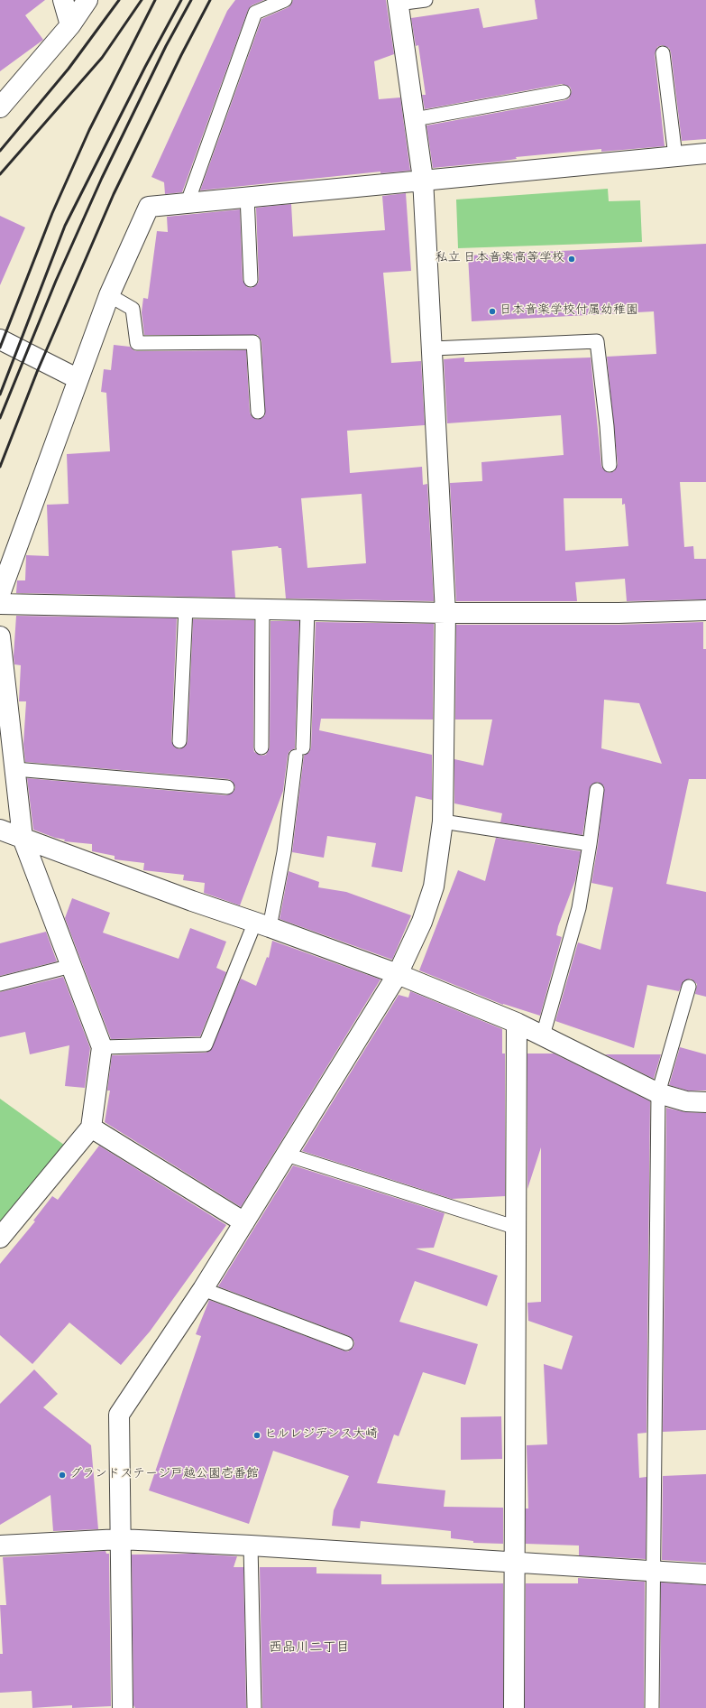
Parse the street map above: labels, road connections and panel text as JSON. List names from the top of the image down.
{
  "districts": ["西品川二丁目"],
  "places": [
    "私立 日本音楽高等学校",
    "日本音楽学校付属幼稚園",
    "ヒルレジデンス大崎",
    "グランドステージ戸越公園壱番館"
  ]
}
